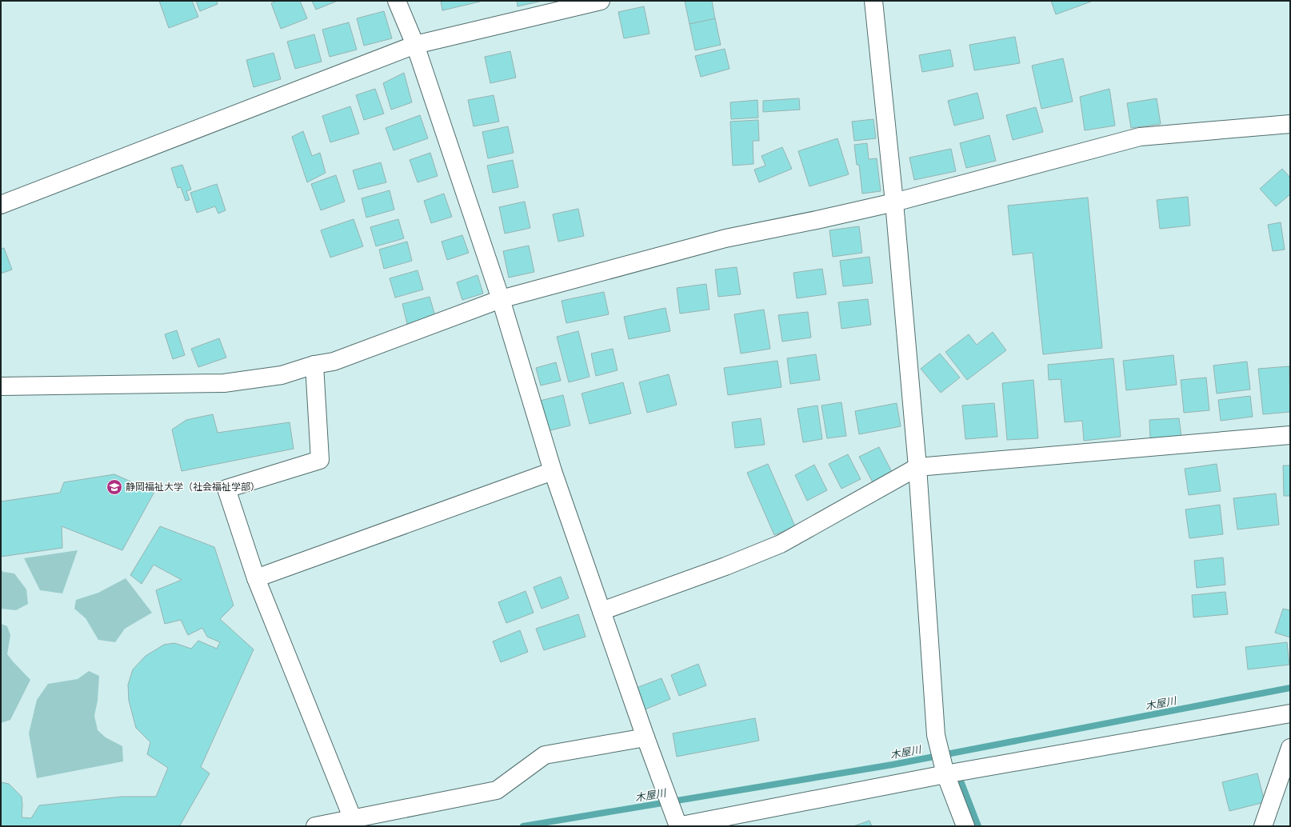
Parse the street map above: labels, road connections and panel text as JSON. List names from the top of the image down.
{
  "water": ["木屋川"],
  "places": {
    "school or university": ["静岡福祉大学（社会福祉学部）"]
  }
}
